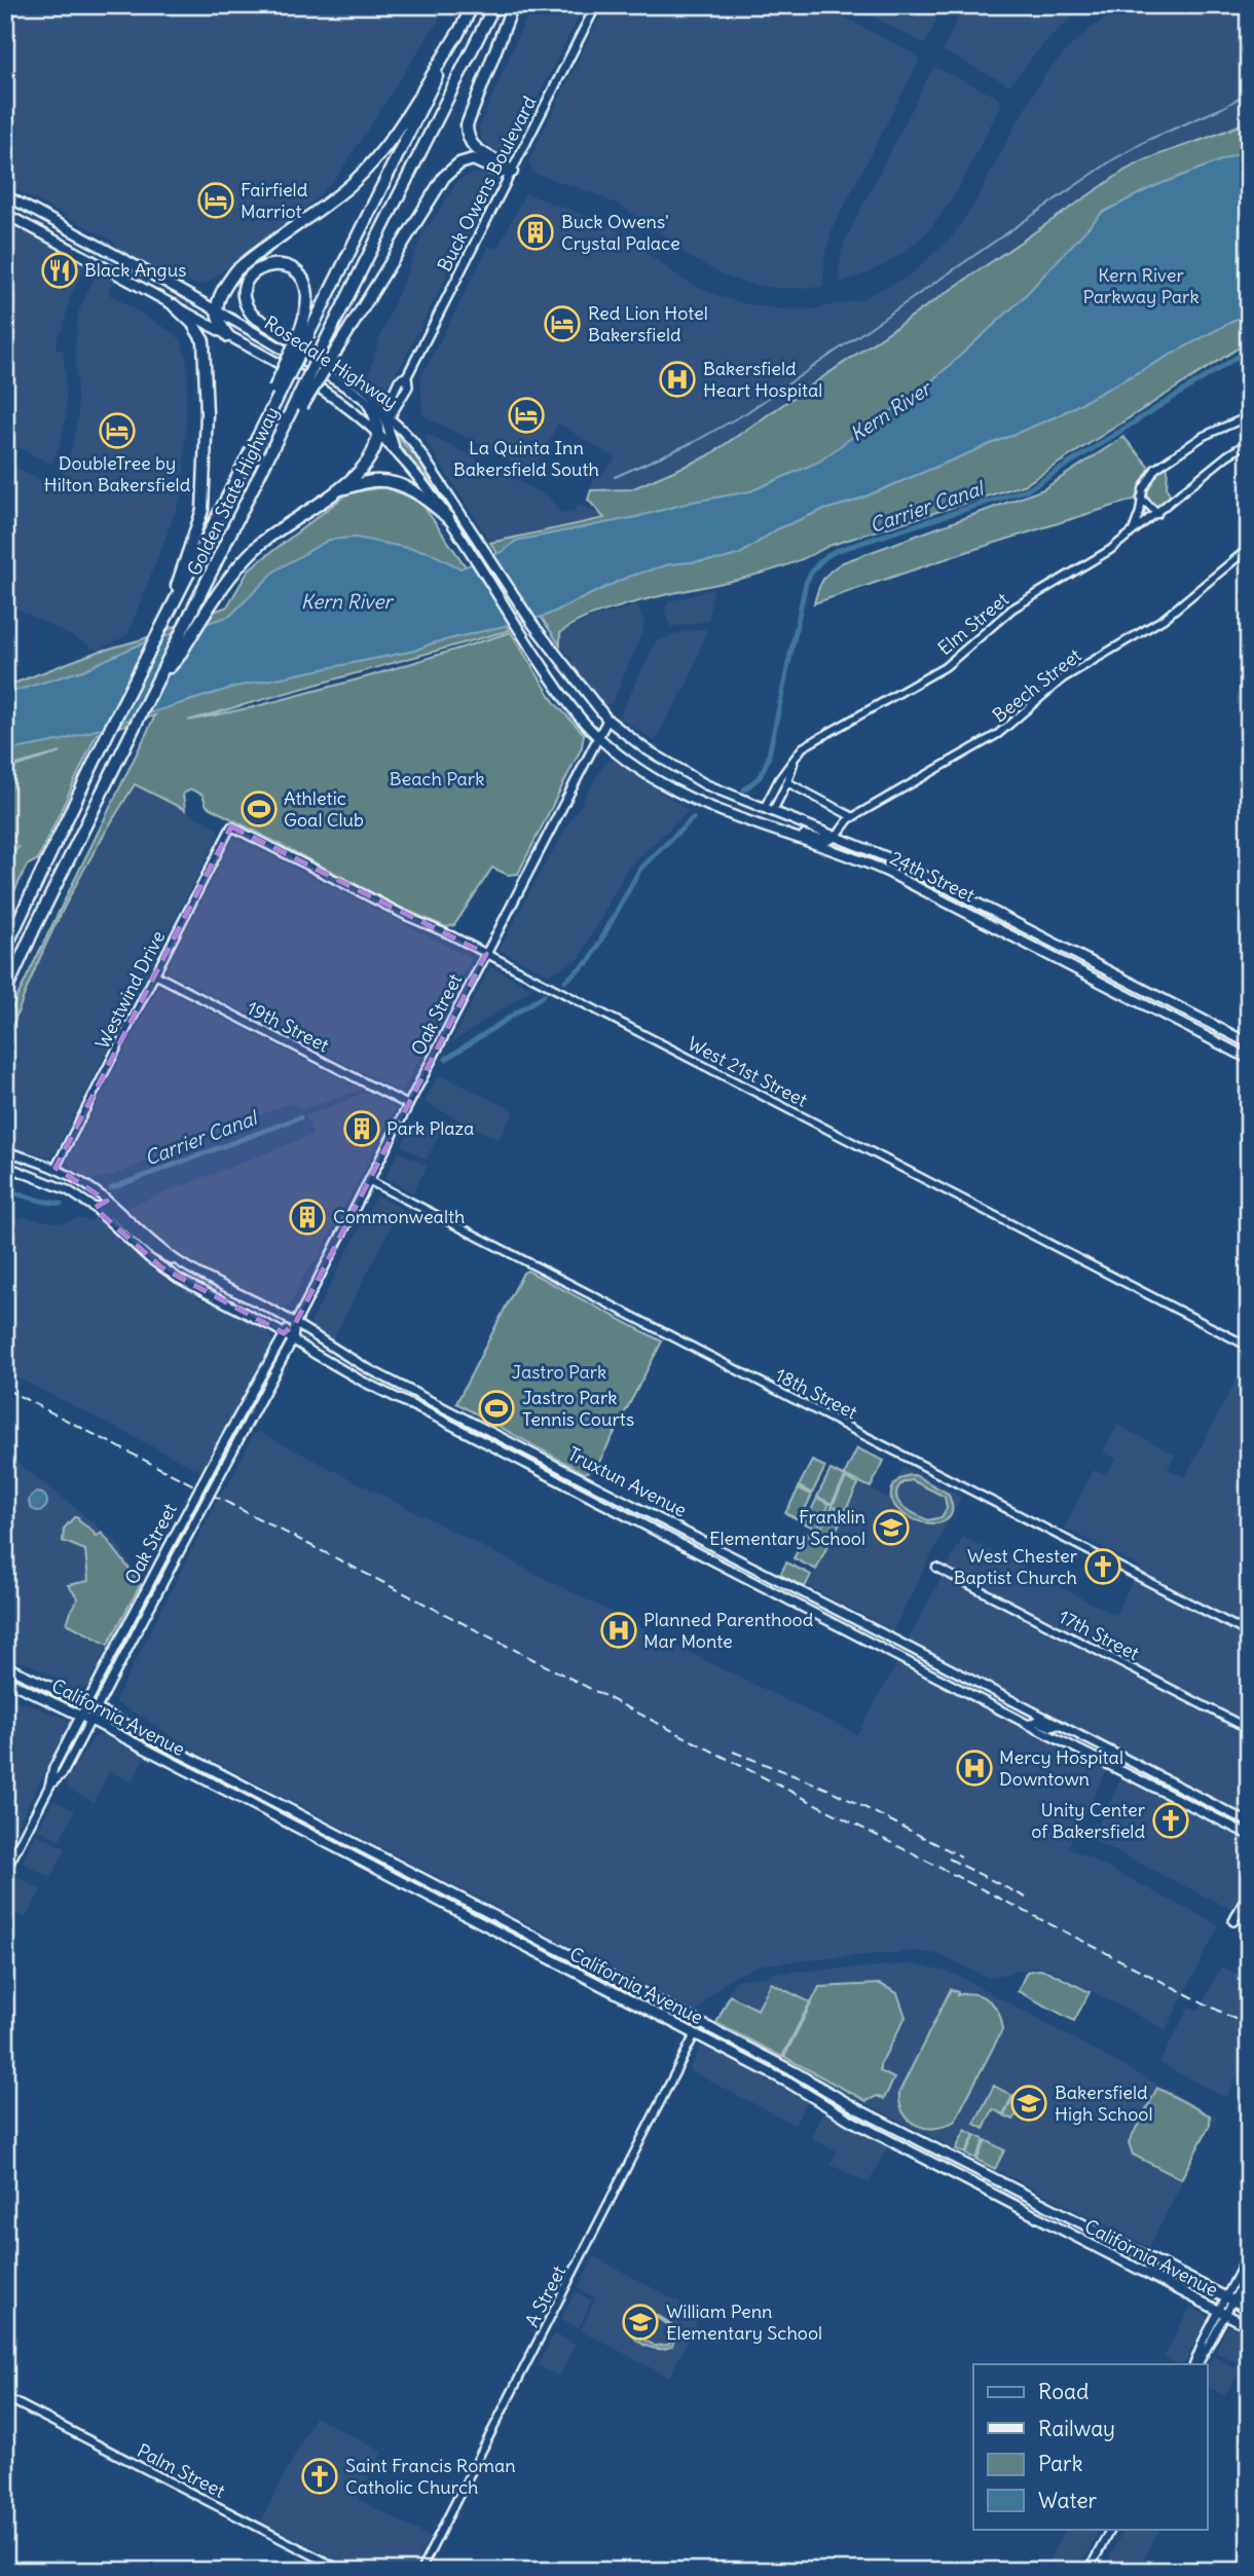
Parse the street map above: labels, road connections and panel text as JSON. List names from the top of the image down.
{
  "streets": {
    "highway": ["Golden State Highway"],
    "main road": [
      "Buck Owens Boulevard",
      "Rosedale Highway",
      "24th Street",
      "Oak Street",
      "Truxtun Avenue",
      "California Avenue"
    ],
    "street": [
      "Elm Street",
      "Beech Street",
      "Westwind Drive",
      "19th Street",
      "West 21st Street",
      "18th Street",
      "17th Street",
      "A Street",
      "Palm Street"
    ]
  },
  "crossings": [
    ["Buck Owens Boulevard", "Rosedale Highway"],
    ["Rosedale Highway", "24th Street"],
    ["Rosedale Highway", "Oak Street"],
    ["Elm Street", "24th Street"],
    ["Beech Street", "24th Street"],
    ["24th Street", "Oak Street"],
    ["Westwind Drive", "19th Street"],
    ["Westwind Drive", "West 21st Street"],
    ["Westwind Drive", "Truxtun Avenue"],
    ["Oak Street", "19th Street"],
    ["Oak Street", "West 21st Street"],
    ["Oak Street", "18th Street"],
    ["Oak Street", "Truxtun Avenue"],
    ["Oak Street", "California Avenue"],
    ["California Avenue", "A Street"]
  ],
  "water": ["Kern River", "Carrier Canal"],
  "parks": ["Kern River Parkway Park", "Beach Park", "Jastro Park"],
  "places": {
    "hotel": [
      "Fairfield Marriot",
      "Red Lion Hotel Bakersfield",
      "La Quinta Inn Bakersfield South",
      "DoubleTree by Hilton Bakersfield"
    ],
    "building": ["Buck Owens' Crystal Palace", "Park Plaza", "Commonwealth"],
    "restaurant": ["Black Angus"],
    "hospital": ["Bakersfield Heart Hospital", "Planned Parenthood Mar Monte", "Mercy Hospital Downtown"],
    "sports": ["Athletic Goal Club", "Jastro Park Tennis Courts"],
    "school or university": ["Franklin Elementary School", "Bakersfield High School", "William Penn Elementary School"],
    "church": ["West Chester Baptist Church", "Unity Center of Bakersfield", "Saint Francis Roman Catholic Church"]
  },
  "legend": [
    "Road",
    "Railway",
    "Park",
    "Water"
  ]
}
